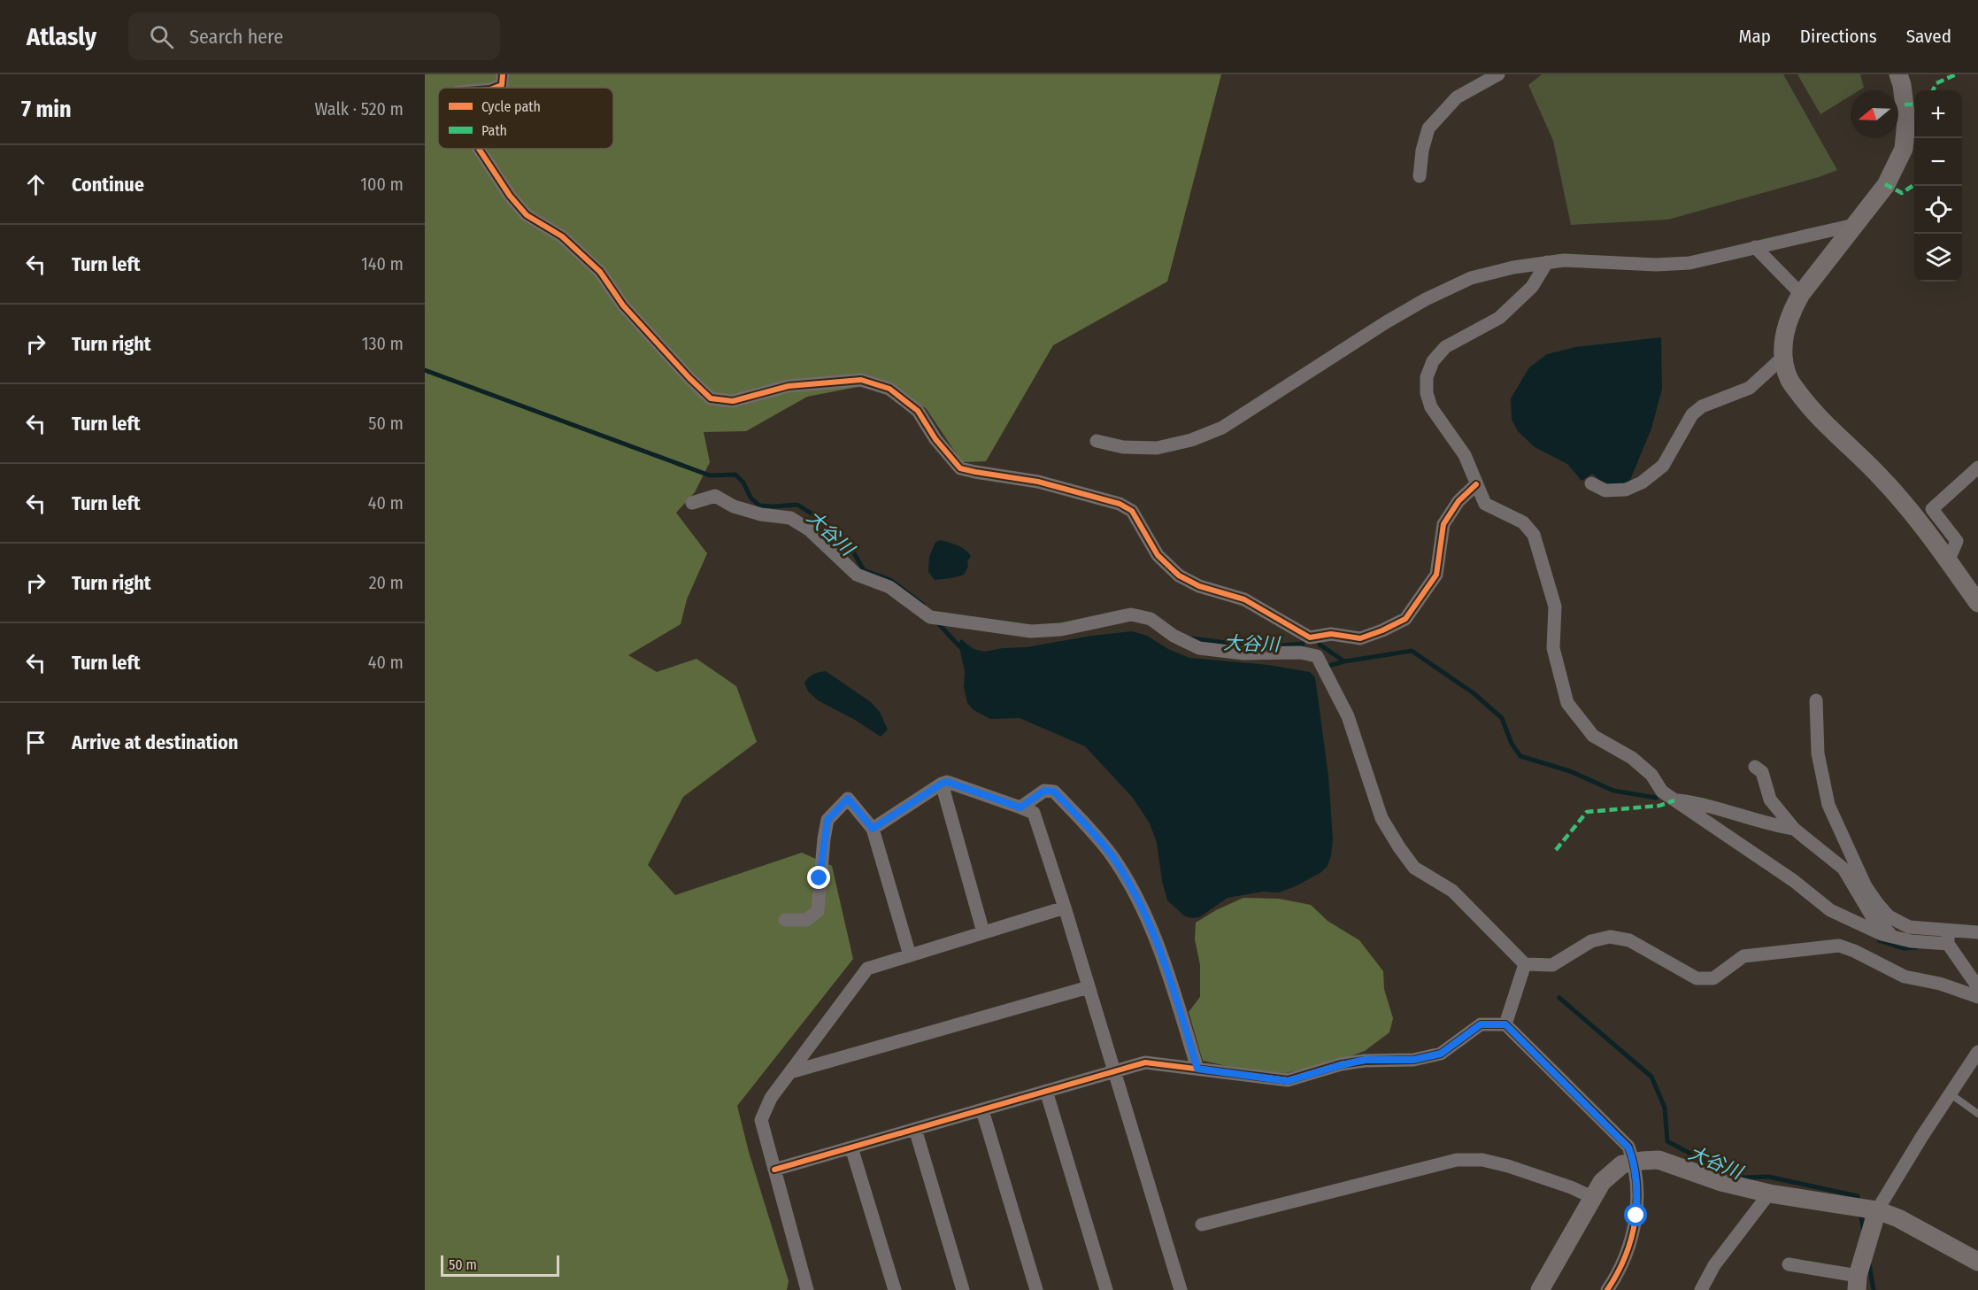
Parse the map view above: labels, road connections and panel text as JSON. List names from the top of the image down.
{
  "water": ["大谷川"],
  "legend": ["Cycle path", "Path"],
  "scale_bar": "50 m",
  "north": "left",
  "page": {
    "header": "Atlasly",
    "search": "Search here",
    "nav": ["Map", "Directions", "Saved"],
    "heading": ["7 min", "Walk · 520 m"],
    "map_buttons": ["+", "−"],
    "list": [
      ["Continue", "100 m"],
      ["Turn left", "140 m"],
      ["Turn right", "130 m"],
      ["Turn left", "50 m"],
      ["Turn left", "40 m"],
      ["Turn right", "20 m"],
      ["Turn left", "40 m"],
      "Arrive at destination"
    ],
    "scale": "50 m"
  }
}
